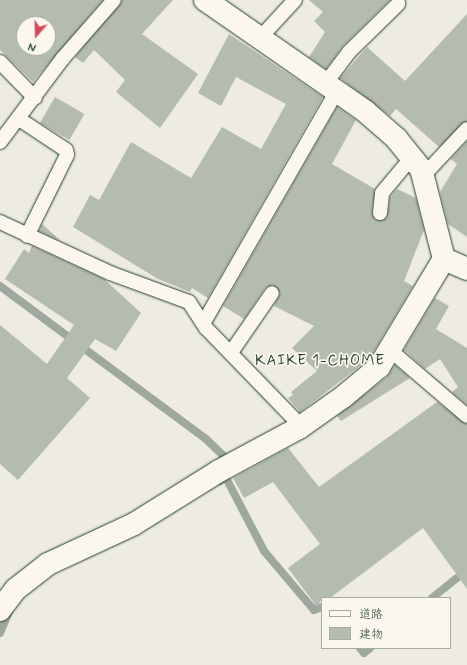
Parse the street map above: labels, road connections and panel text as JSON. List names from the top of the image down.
{
  "districts": ["KAIKE 1-CHOME"],
  "legend": ["道路", "建物"],
  "north": "bottom"
}
